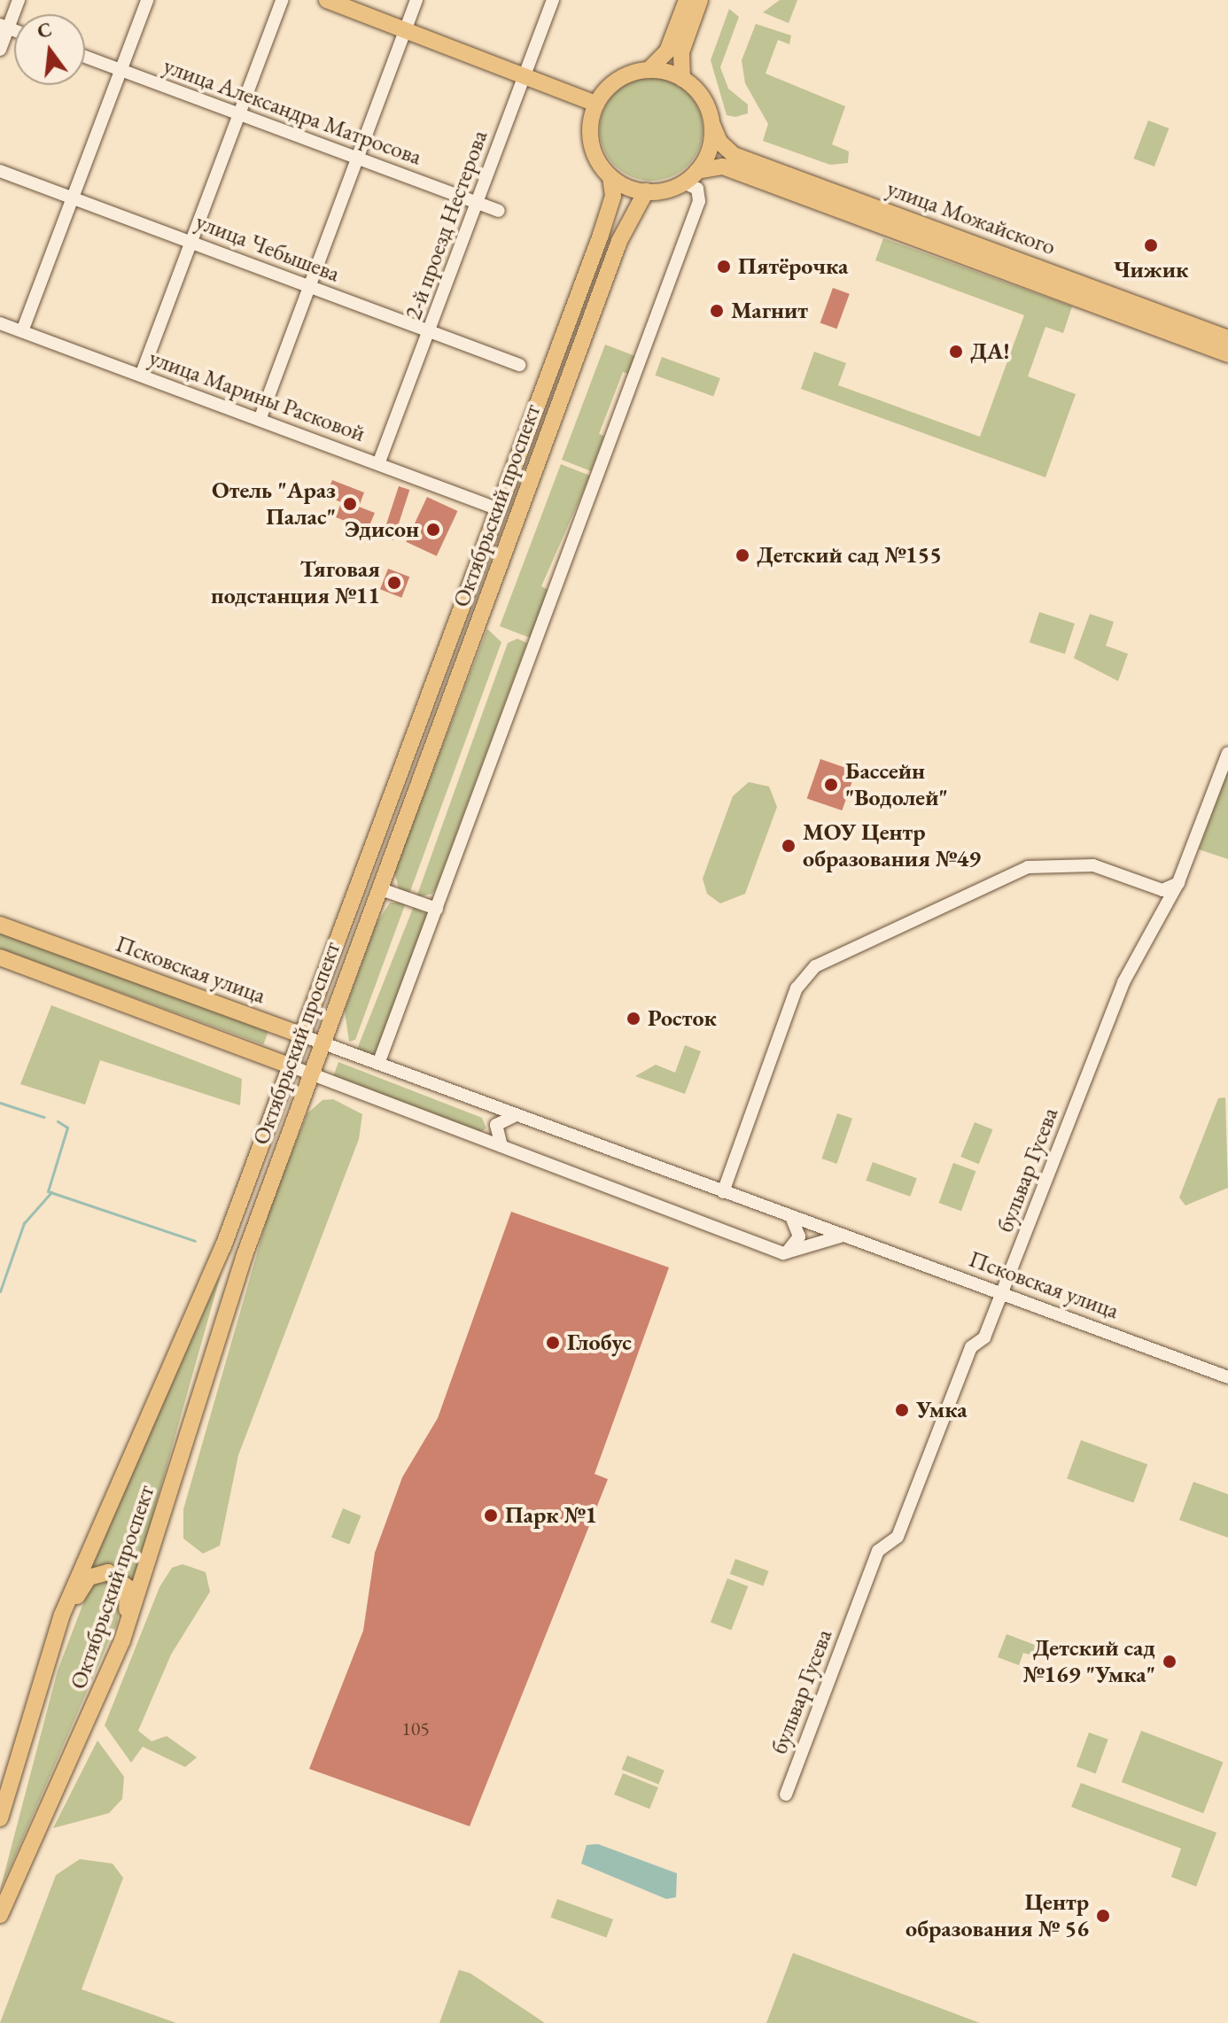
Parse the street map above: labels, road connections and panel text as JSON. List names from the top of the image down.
{
  "streets": {
    "main road": ["улица Можайского", "Октябрьский проспект", "Псковская улица"],
    "street": [
      "улица Александра Матросова",
      "2-й проезд Нестерова",
      "улица Чебышева",
      "улица Марины Расковой",
      "бульвар Гусева"
    ]
  },
  "crossings": [
    ["улица Александра Матросова", "2-й проезд Нестерова"],
    ["улица Можайского", "Октябрьский проспект"],
    ["2-й проезд Нестерова", "улица Чебышева"],
    ["2-й проезд Нестерова", "улица Марины Расковой"],
    ["улица Марины Расковой", "Октябрьский проспект"],
    ["Октябрьский проспект", "Псковская улица"],
    ["Псковская улица", "бульвар Гусева"]
  ],
  "places": [
    "Чижик",
    "Пятёрочка",
    "Магнит",
    "ДА!",
    "Отель \"Араз Палас\"",
    "Эдисон",
    "Детский сад №155",
    "Тяговая подстанция №11",
    "Бассейн \"Водолей\"",
    "МОУ Центр образования №49",
    "Росток",
    "Глобус",
    "Умка",
    "Парк №1",
    "Детский сад №169 \"Умка\"",
    "Центр образования № 56"
  ],
  "house_numbers": ["105"],
  "north": "top"
}
